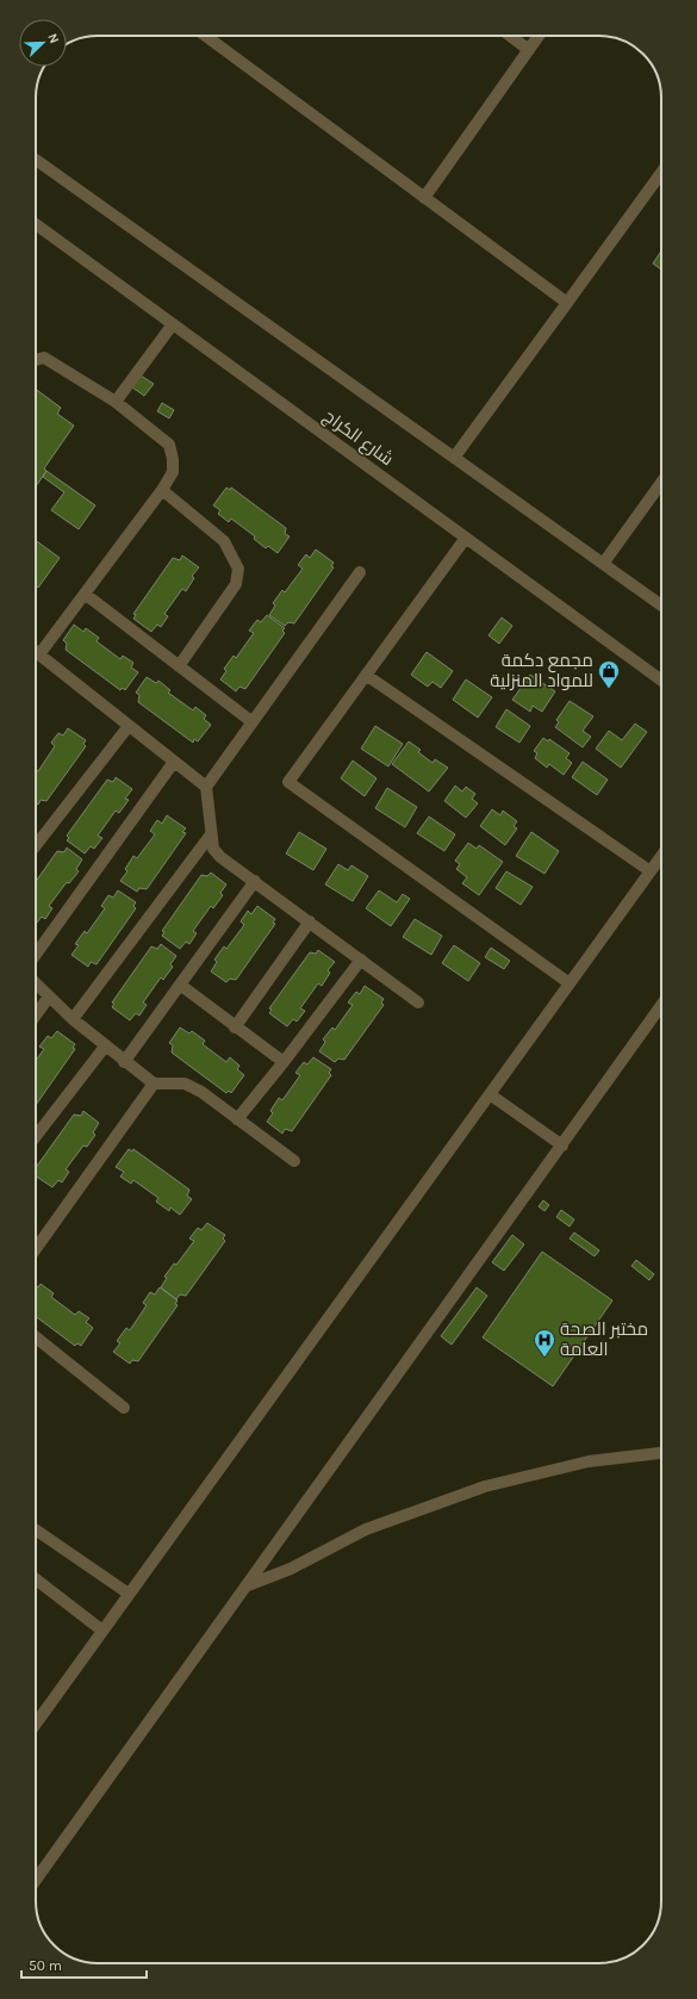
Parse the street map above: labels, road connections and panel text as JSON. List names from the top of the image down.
{
  "streets": {
    "street": ["شارع الكراج"]
  },
  "places": {
    "shop": ["مجمع دكمة للمواد المنزلية"],
    "hospital": ["مختبر الصحة العامة"]
  },
  "scale_bar": "50 m",
  "north": "top right"
}
